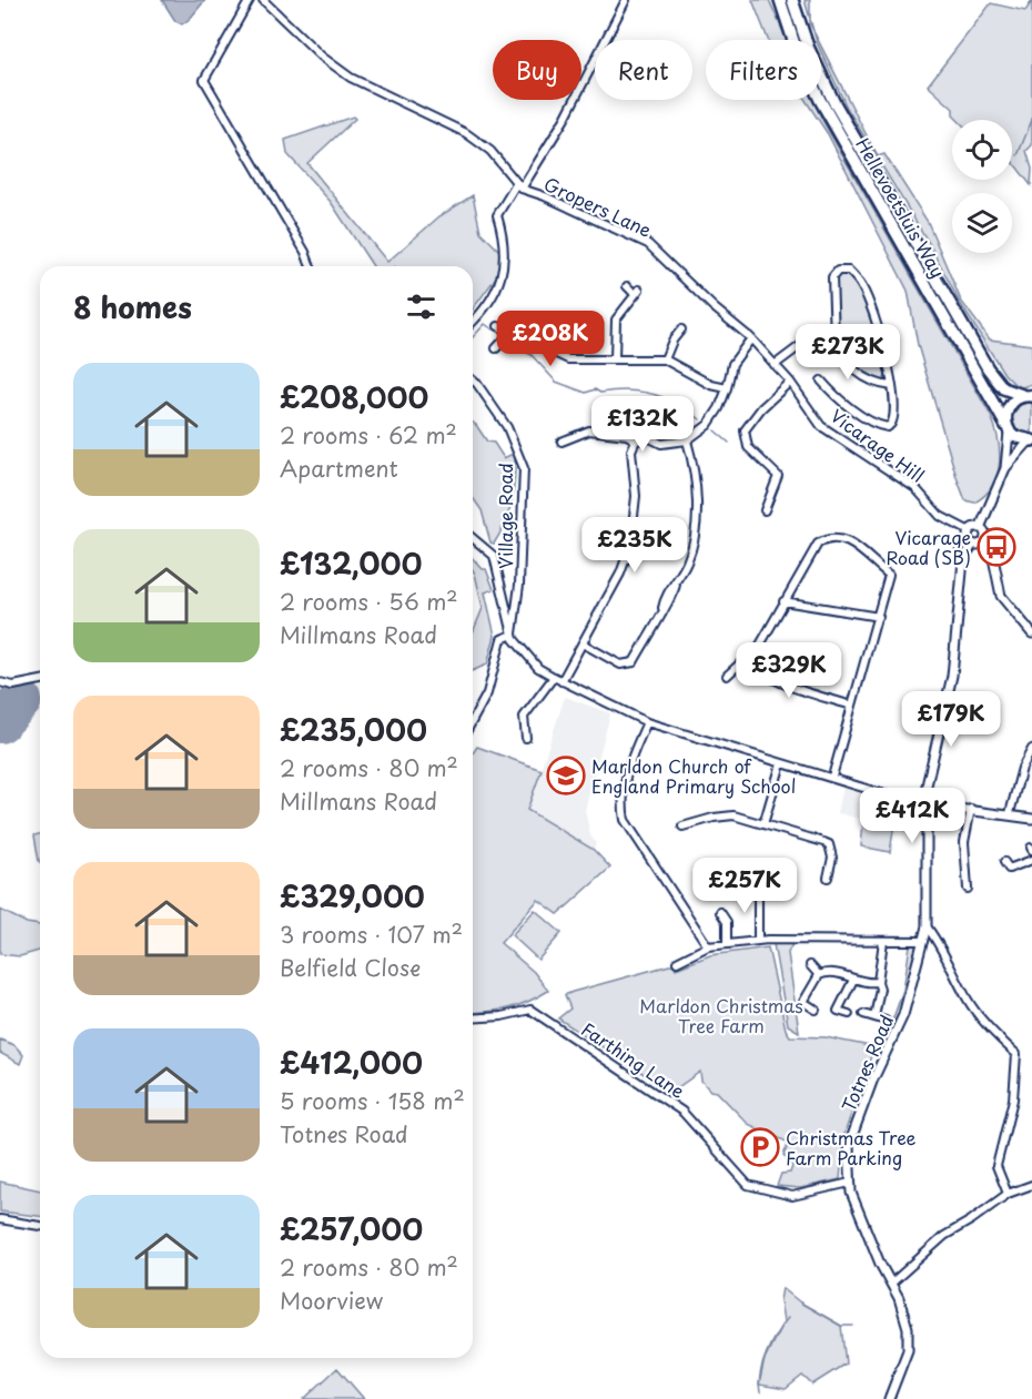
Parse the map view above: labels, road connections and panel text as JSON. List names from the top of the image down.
{
  "streets": {
    "highway": ["Hellevoetsluis Way"],
    "street": [
      "Gropers Lane",
      "Vicarage Hill",
      "Village Road",
      "Farthing Lane",
      "Totnes Road"
    ]
  },
  "crossings": [
    ["Gropers Lane", "Vicarage Hill"],
    ["Vicarage Hill", "Totnes Road"],
    ["Farthing Lane", "Totnes Road"]
  ],
  "parks": ["Marldon Christmas Tree Farm"],
  "places": {
    "bus stop": ["Vicarage Road (SB)"],
    "school or university": ["Marldon Church of England Primary School"],
    "parking": ["Christmas Tree Farm Parking"]
  },
  "page": {
    "chip": ["Buy", "Rent", "Filters"],
    "heading": "8 homes",
    "price": [
      "£208K",
      "£273K",
      "£132K",
      "£235K",
      "£329K",
      "£179K",
      "£412K",
      "£257K"
    ],
    "list": [
      {
        "name": "£208,000",
        "note": "2 rooms · 62 m² · Apartment"
      },
      {
        "name": "£132,000",
        "note": "2 rooms · 56 m² · Millmans Road"
      },
      {
        "name": "£235,000",
        "note": "2 rooms · 80 m² · Millmans Road"
      },
      {
        "name": "£329,000",
        "note": "3 rooms · 107 m² · Belfield Close"
      },
      {
        "name": "£412,000",
        "note": "5 rooms · 158 m² · Totnes Road"
      },
      {
        "name": "£257,000",
        "note": "2 rooms · 80 m² · Moorview"
      }
    ]
  }
}
